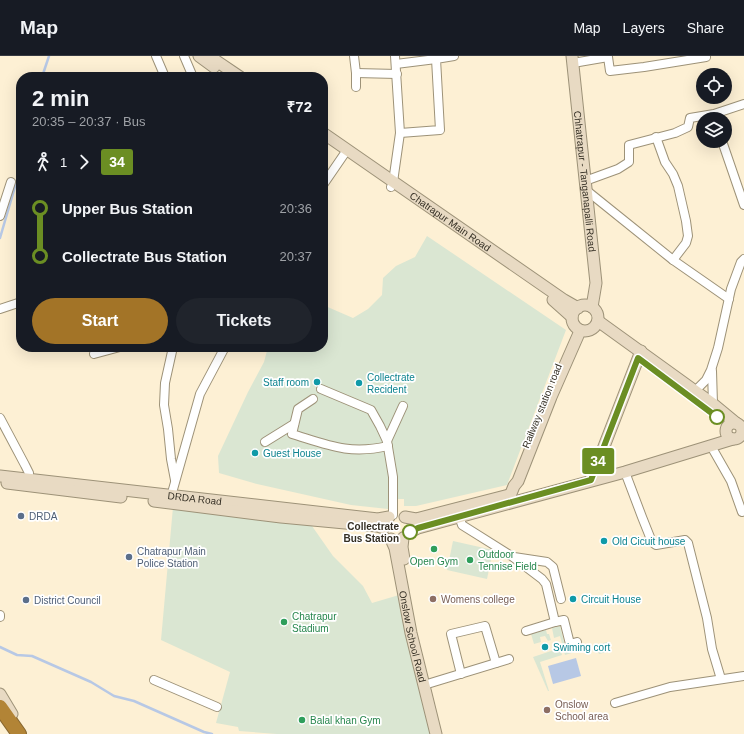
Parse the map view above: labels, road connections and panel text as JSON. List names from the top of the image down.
{
  "streets": {
    "main road": [
      "Chhatrapur - Tanganapalli Road",
      "Chatrapur Main Road",
      "Railway station road",
      "DRDA Road",
      "Onslow School Road"
    ]
  },
  "crossings": [
    ["Chhatrapur - Tanganapalli Road", "Chatrapur Main Road"],
    ["Chhatrapur - Tanganapalli Road", "Railway station road"],
    ["Chatrapur Main Road", "Railway station road"],
    ["DRDA Road", "Onslow School Road"]
  ],
  "places": [
    "Staff room",
    "Collectrate Recident",
    "Guest House",
    "DRDA",
    "Collectrate Bus Station",
    "Old Cicuit house",
    "Open Gym",
    "Chatrapur Main Police Station",
    "Outdoor Tennise Field",
    "Womens college",
    "Circuit House",
    "District Council",
    "Chatrapur Stadium",
    "Swiming cort",
    "Onslow School area",
    "Balal khan Gym"
  ],
  "lines": ["bus line 34"],
  "page": {
    "header": "Map",
    "nav": ["Map", "Layers", "Share"],
    "on_map": "34",
    "heading": ["2 min", "20:35 – 20:37 · Bus", "₹72"],
    "legs": ["1", "34"],
    "list": [
      {
        "name": "Upper Bus Station",
        "value": "20:36"
      },
      {
        "name": "Collectrate Bus Station",
        "value": "20:37"
      }
    ],
    "buttons": ["Start", "Tickets"]
  }
}
